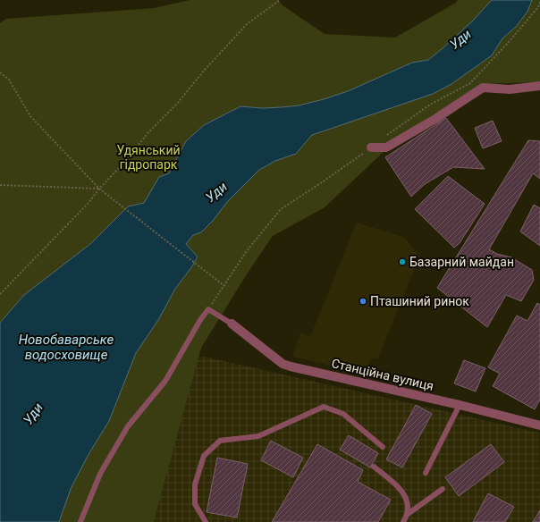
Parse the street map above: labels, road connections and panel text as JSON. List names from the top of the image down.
{
  "streets": {
    "street": ["Станційна вулиця"]
  },
  "water": ["Уди", "Новобаварське водосховище"],
  "parks": ["Удянський гідропарк"],
  "places": ["Базарний майдан", "Пташиний ринок"]
}
